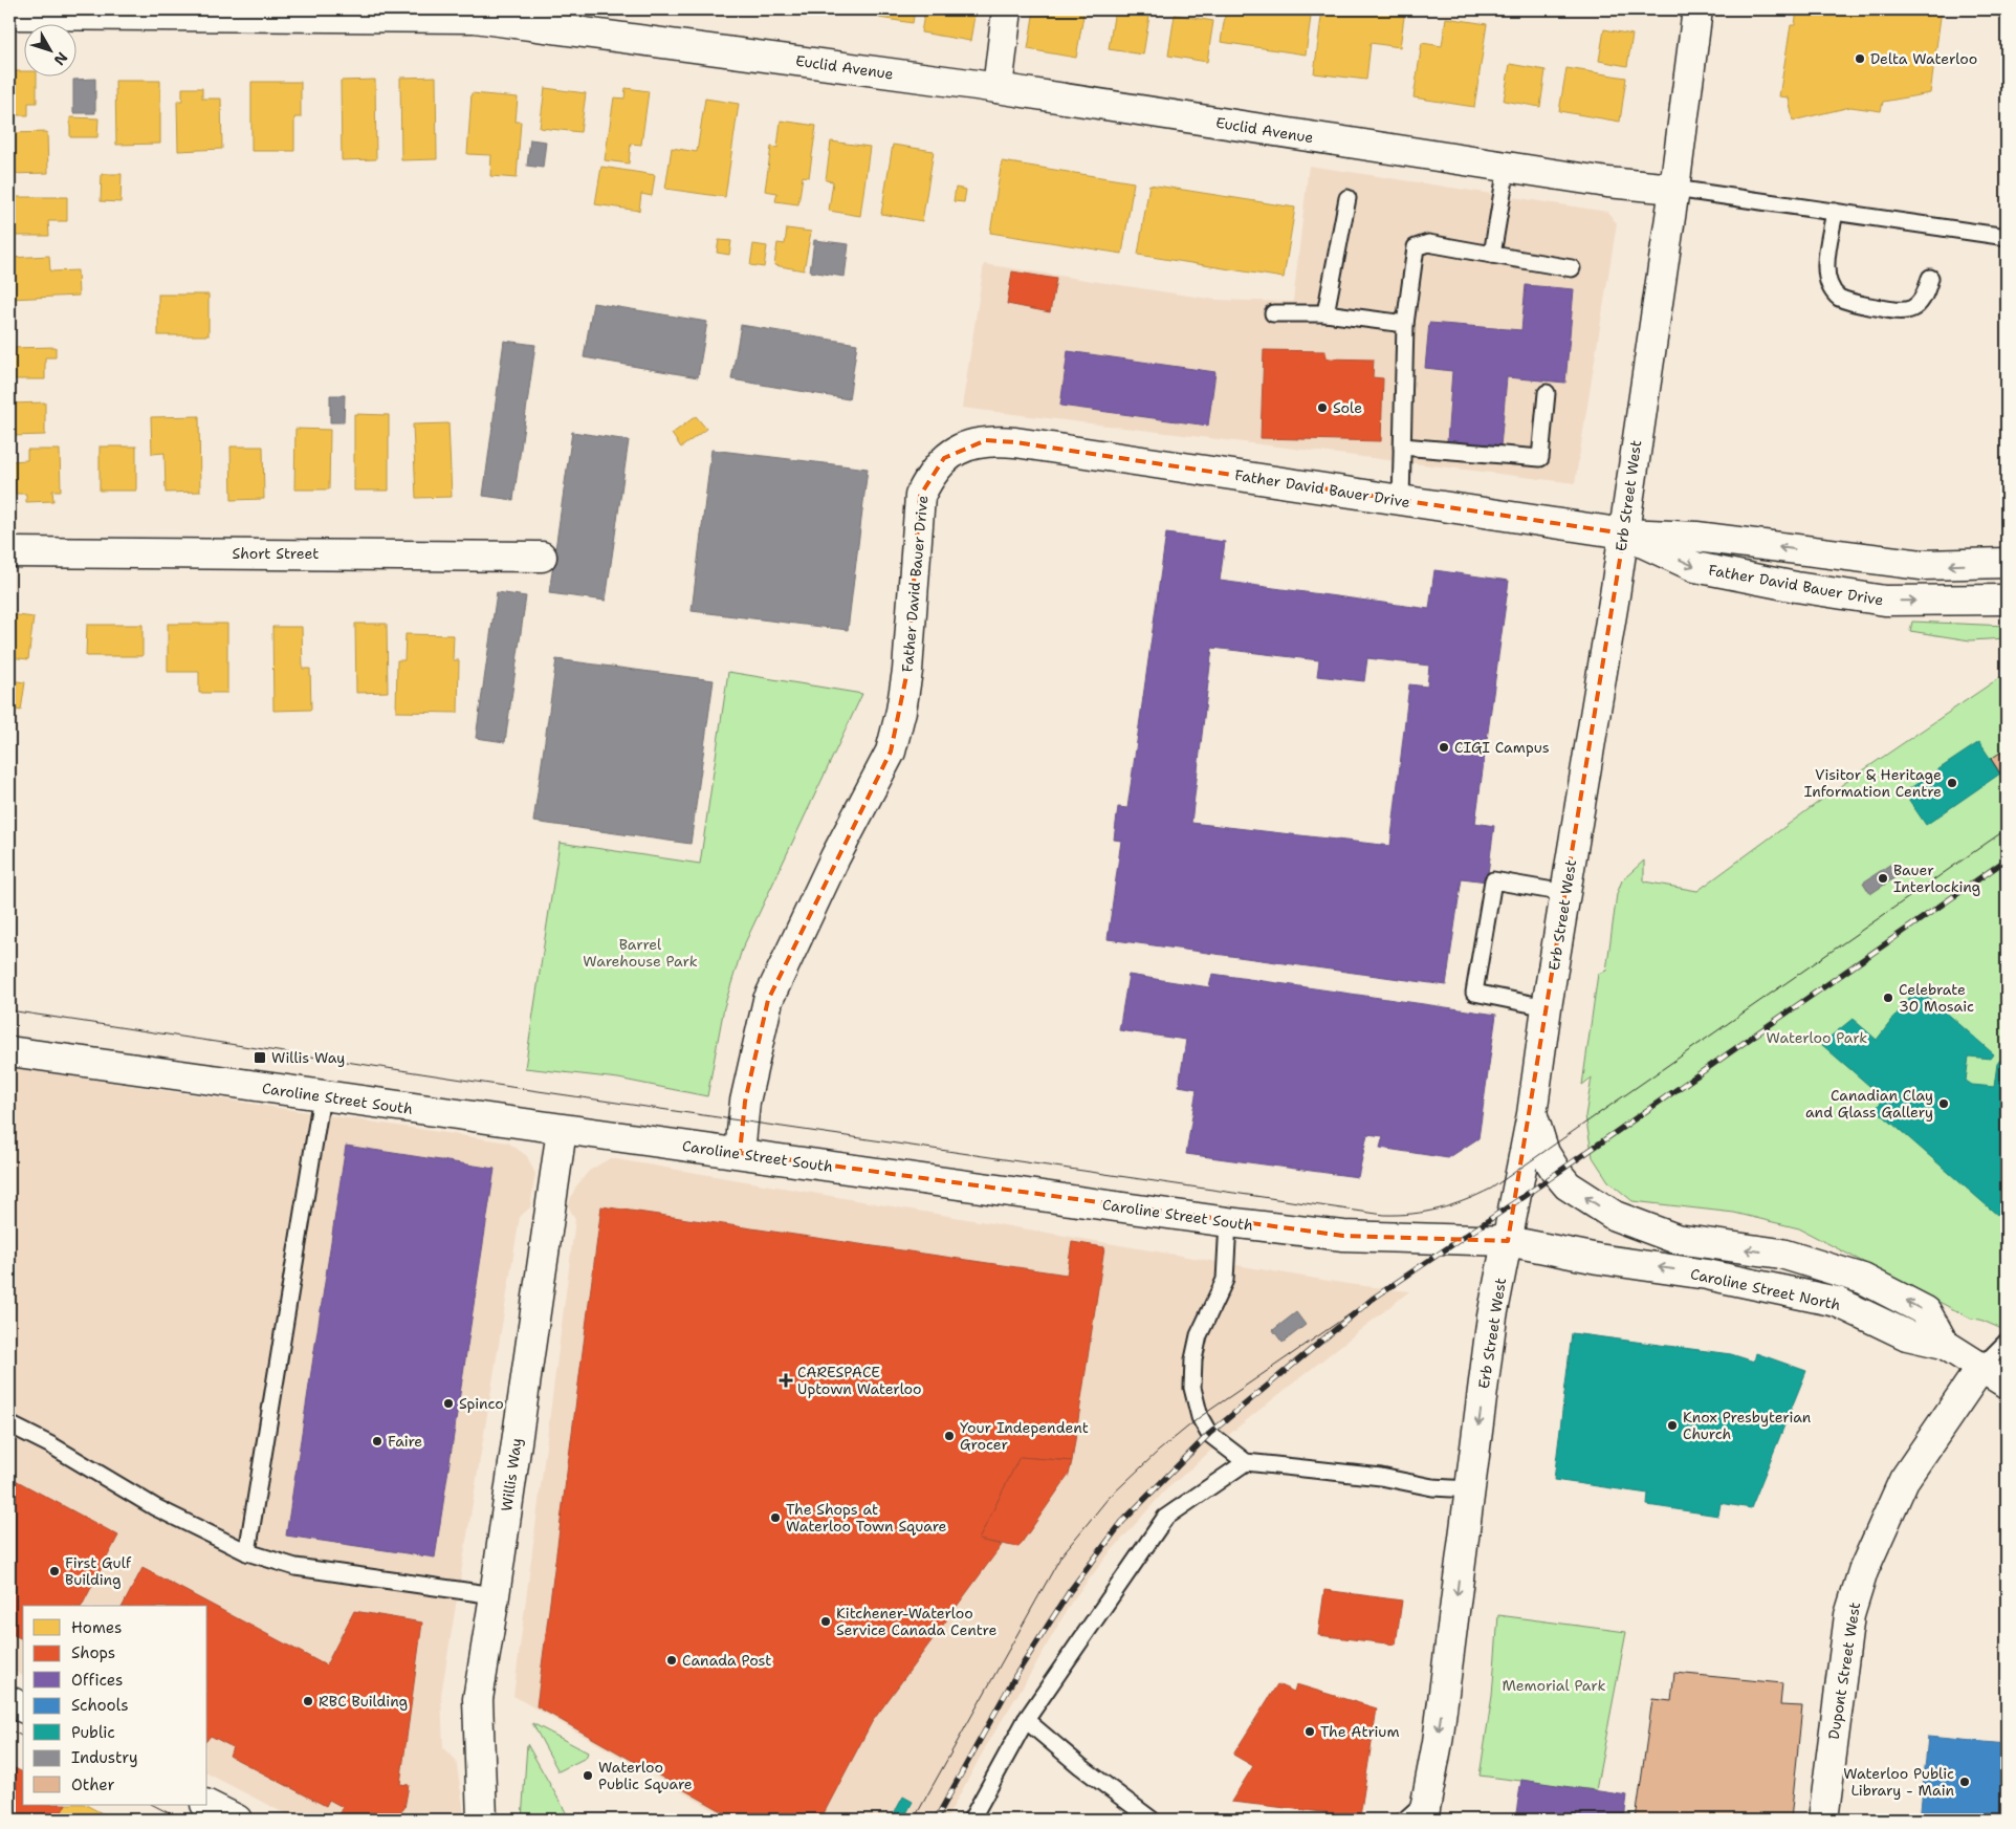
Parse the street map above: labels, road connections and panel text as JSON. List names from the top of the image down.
{
  "streets": {
    "street": [
      "Euclid Avenue",
      "Father David Bauer Drive",
      "Erb Street West",
      "Short Street",
      "Caroline Street South",
      "Caroline Street North",
      "Willis Way",
      "Dupont Street West"
    ]
  },
  "crossings": [
    ["Euclid Avenue", "Erb Street West"],
    ["Father David Bauer Drive", "Erb Street West"],
    ["Father David Bauer Drive", "Caroline Street South"],
    ["Erb Street West", "Caroline Street South"],
    ["Erb Street West", "Caroline Street North"],
    ["Caroline Street South", "Caroline Street North"],
    ["Caroline Street South", "Willis Way"],
    ["Caroline Street North", "Dupont Street West"]
  ],
  "parks": ["Barrel Warehouse Park", "Waterloo Park", "Memorial Park"],
  "places": {
    "other": [
      "Delta Waterloo",
      "Sole",
      "CIGI Campus",
      "Visitor & Heritage Information Centre",
      "Bauer Interlocking",
      "Celebrate 30 Mosaic",
      "Canadian Clay and Glass Gallery",
      "Spinco",
      "Knox Presbyterian Church",
      "Your Independent Grocer",
      "Faire",
      "The Shops at Waterloo Town Square",
      "First Gulf Building",
      "Kitchener-Waterloo Service Canada Centre",
      "Canada Post",
      "RBC Building",
      "The Atrium",
      "Waterloo Public Square",
      "Waterloo Public Library - Main"
    ],
    "transit": ["Willis Way"],
    "health": ["CARESPACE Uptown Waterloo"]
  },
  "legend": [
    "Homes",
    "Shops",
    "Offices",
    "Schools",
    "Public",
    "Industry",
    "Other"
  ],
  "north": "bottom right"
}
